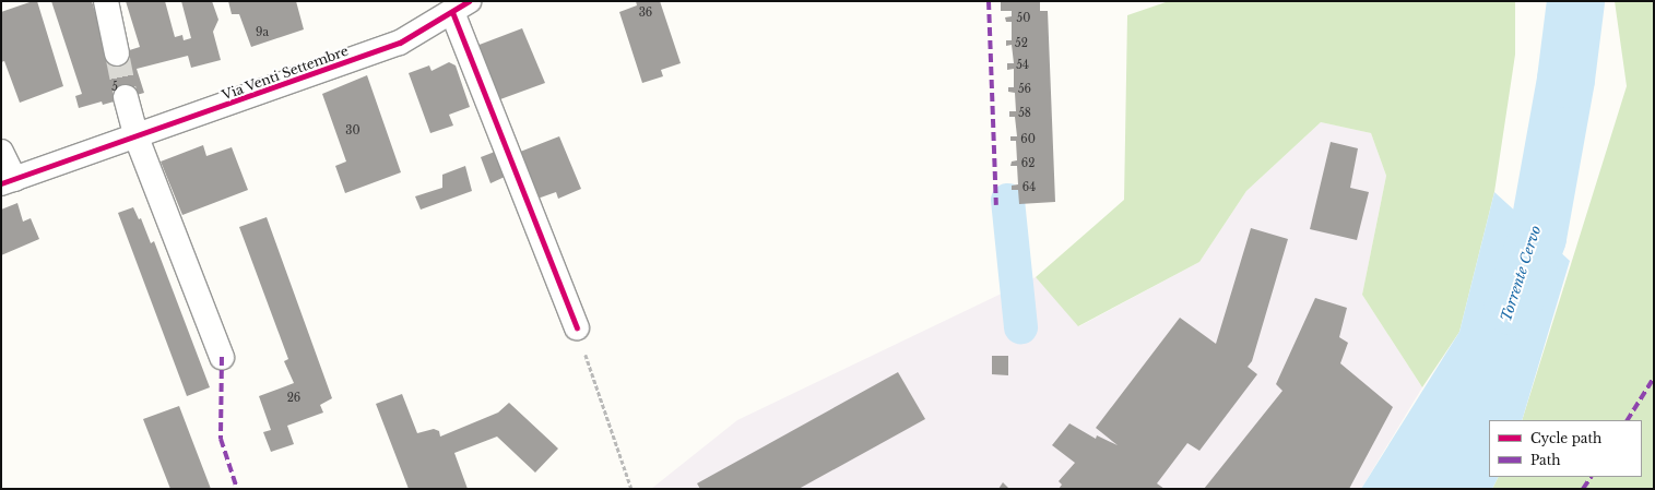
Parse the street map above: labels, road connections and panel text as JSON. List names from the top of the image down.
{
  "streets": {
    "street": ["Via Venti Settembre"]
  },
  "water": ["Torrente Cervo"],
  "house_numbers": [
    "36",
    "50",
    "9a",
    "52",
    "54",
    "5",
    "56",
    "58",
    "30",
    "60",
    "62",
    "64",
    "26"
  ],
  "legend": ["Cycle path", "Path"]
}
